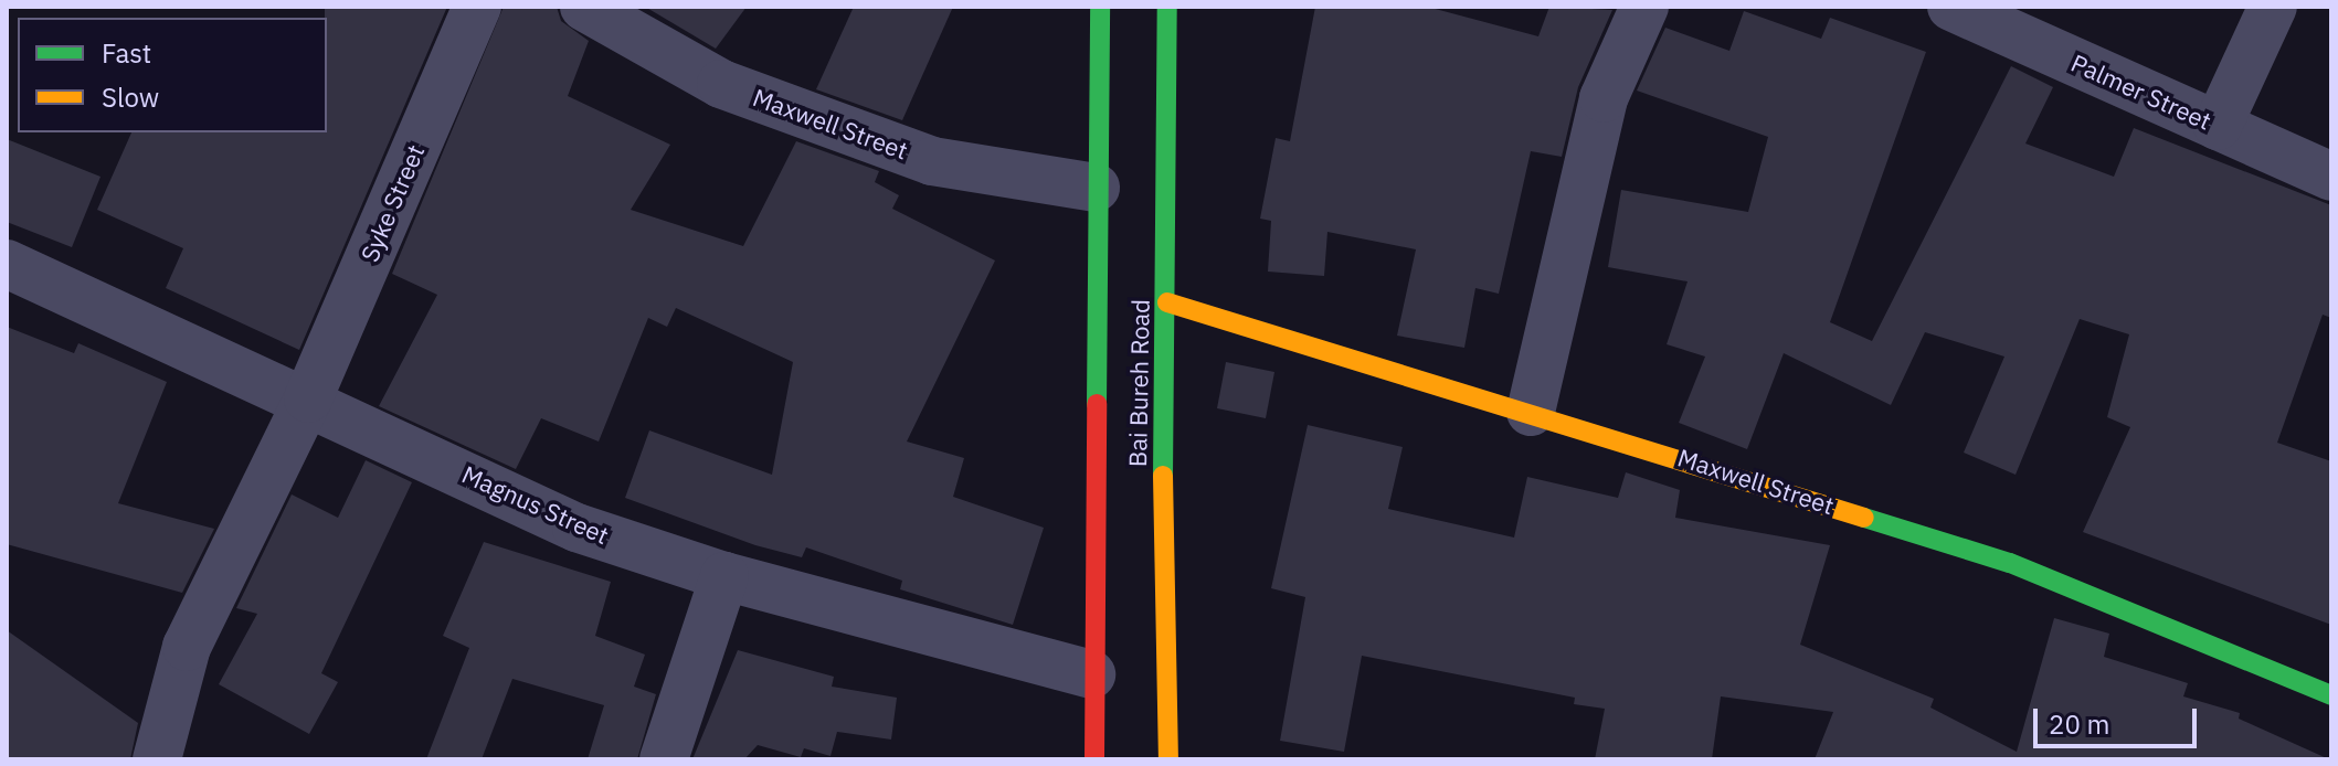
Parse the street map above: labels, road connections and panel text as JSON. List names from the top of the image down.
{
  "streets": {
    "main road": ["Maxwell Street", "Bai Bureh Road"],
    "street": ["Palmer Street", "Syke Street", "Magnus Street"]
  },
  "crossings": [
    ["Maxwell Street", "Bai Bureh Road"],
    ["Syke Street", "Magnus Street"],
    ["Bai Bureh Road", "Magnus Street"]
  ],
  "legend": ["Fast", "Slow"],
  "scale_bar": "20 m"
}
